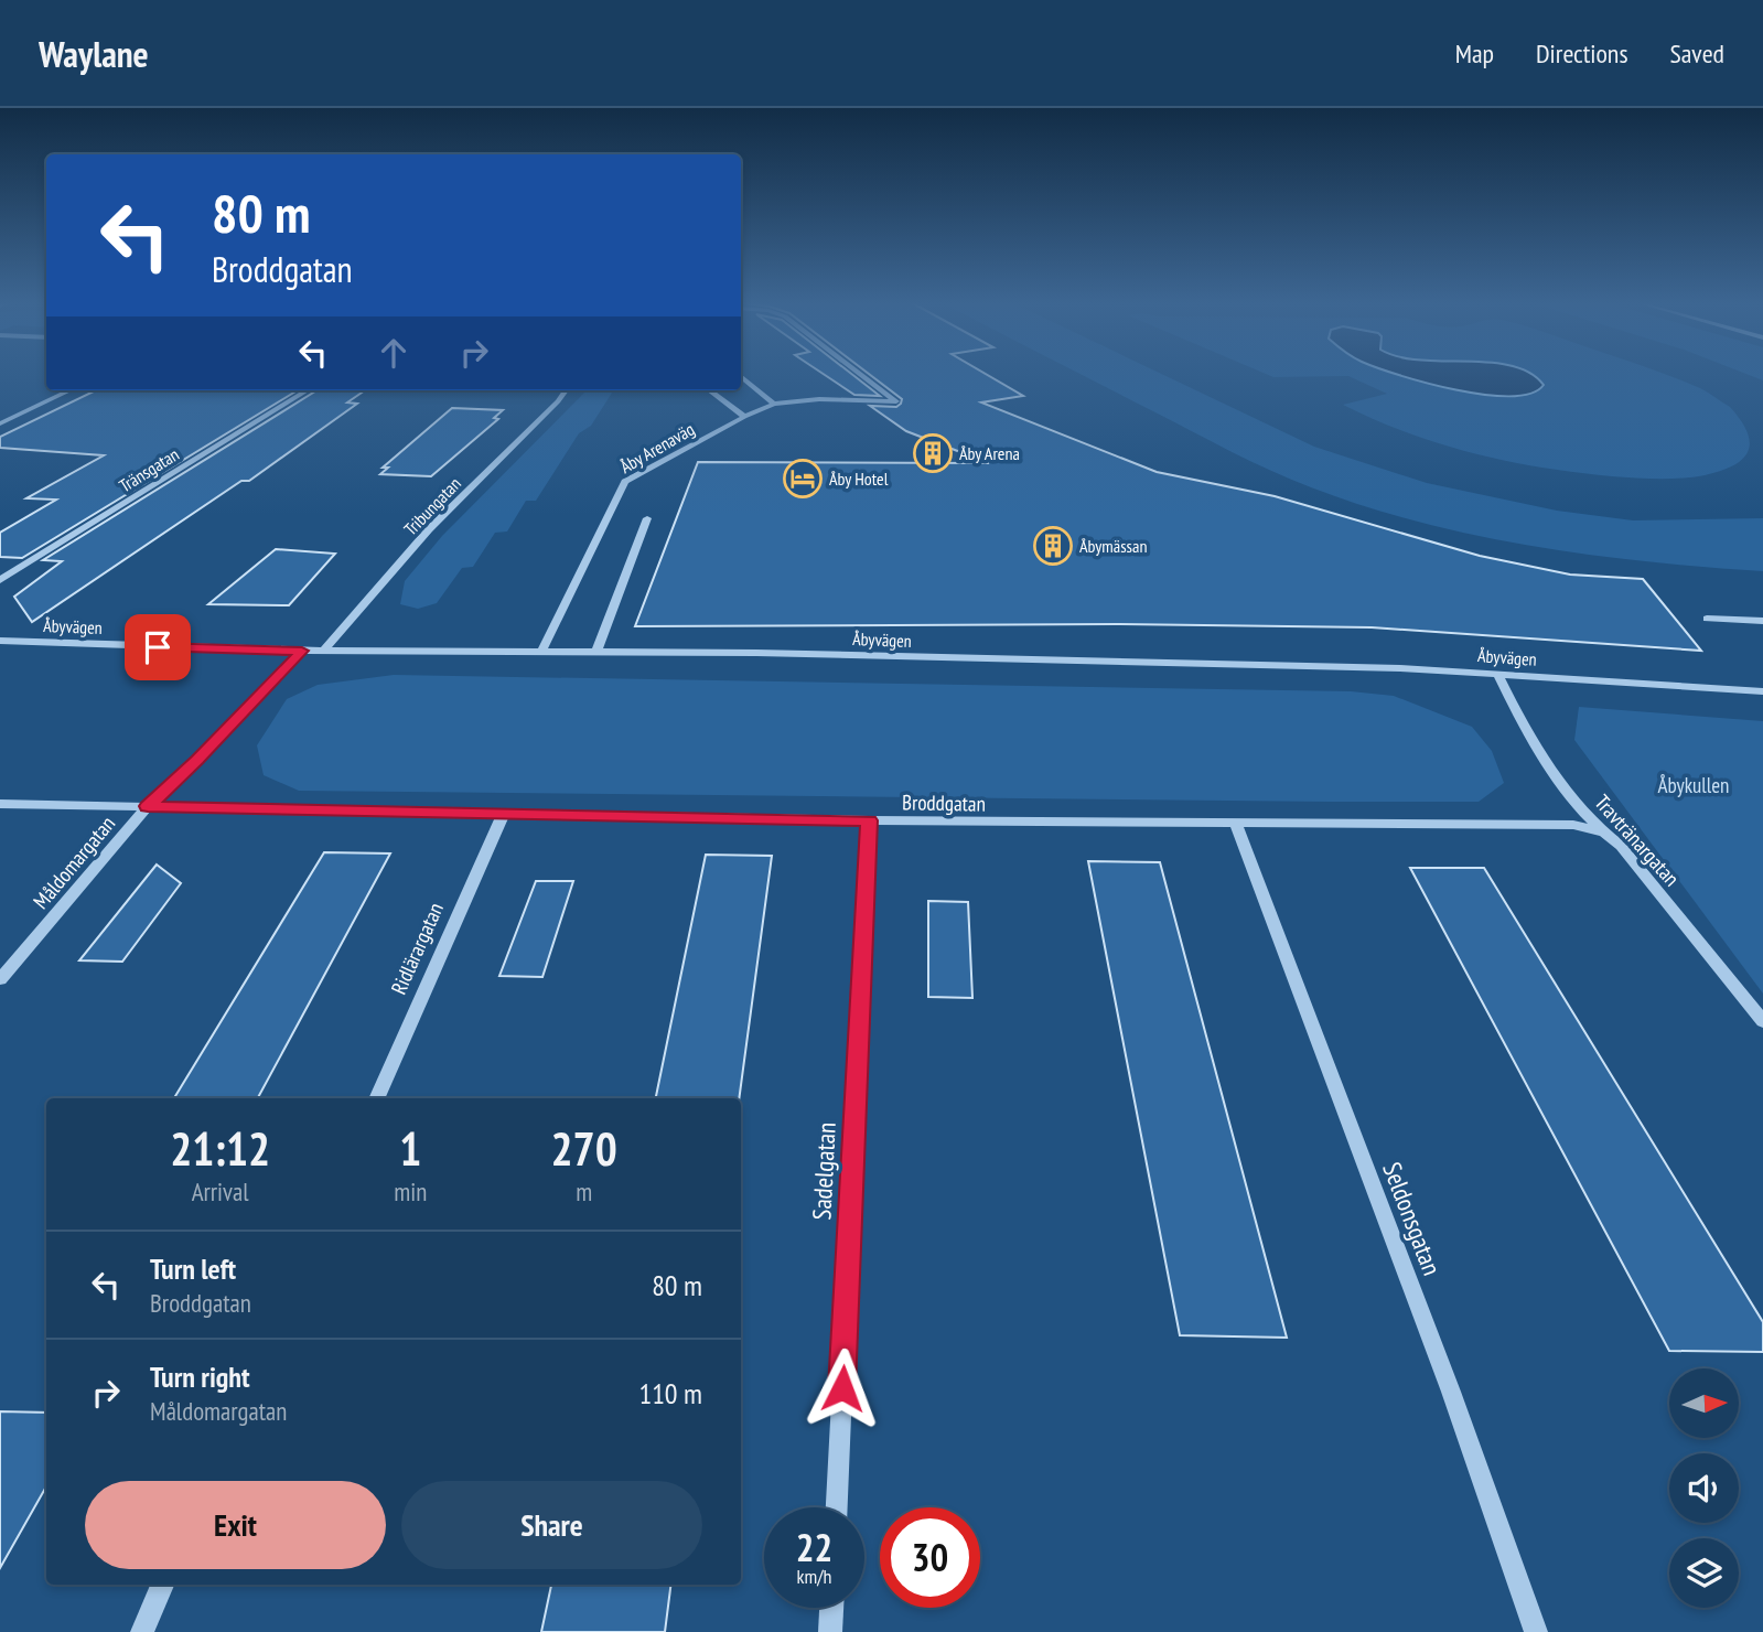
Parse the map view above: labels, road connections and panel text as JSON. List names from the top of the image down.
{
  "streets": {
    "street": [
      "Åby Arenaväg",
      "Tränsgatan",
      "Tribungatan",
      "Åbyvägen",
      "Broddgatan",
      "Travtränargatan",
      "Måldomargatan",
      "Ridlärargatan",
      "Sadelgatan",
      "Seldonsgatan"
    ]
  },
  "crossings": [
    ["Åby Arenaväg", "Åbyvägen"],
    ["Tribungatan", "Åbyvägen"],
    ["Åbyvägen", "Travtränargatan"],
    ["Åbyvägen", "Måldomargatan"],
    ["Broddgatan", "Travtränargatan"],
    ["Broddgatan", "Måldomargatan"],
    ["Broddgatan", "Ridlärargatan"],
    ["Broddgatan", "Sadelgatan"],
    ["Broddgatan", "Seldonsgatan"]
  ],
  "parks": ["Åbykullen"],
  "places": {
    "building": ["Åby Arena", "Åbymässan"],
    "hotel": ["Åby Hotel"]
  },
  "north": "right",
  "page": {
    "header": "Waylane",
    "nav": ["Map", "Directions", "Saved"],
    "turn": ["80 m", "Broddgatan"],
    "eta": [
      "21:12",
      "Arrival",
      "1",
      "min",
      "270",
      "m"
    ],
    "list": [
      {
        "name": "Turn left",
        "note": "Broddgatan",
        "value": "80 m"
      },
      {
        "name": "Turn right",
        "note": "Måldomargatan",
        "value": "110 m"
      }
    ],
    "buttons": ["Exit", "Share"],
    "speed": "22 km/h",
    "limit": "30"
  }
}
